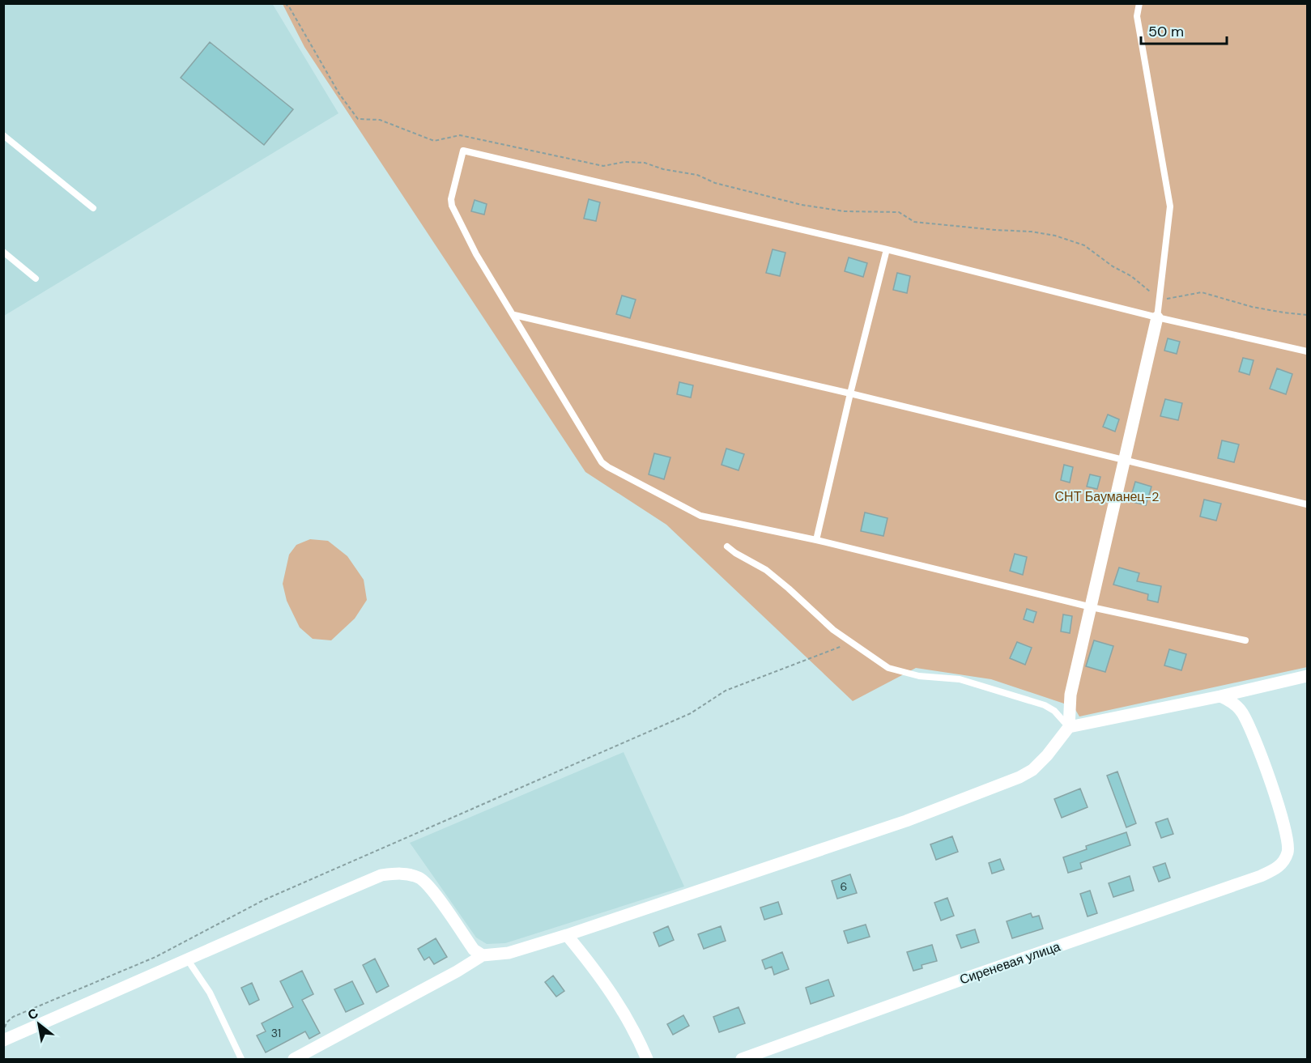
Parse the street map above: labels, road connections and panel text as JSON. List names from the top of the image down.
{
  "streets": {
    "street": ["Сиреневая улица"]
  },
  "parks": ["СНТ Бауманец-2"],
  "house_numbers": ["6", "31"],
  "scale_bar": "50 m",
  "north": "top left"
}
